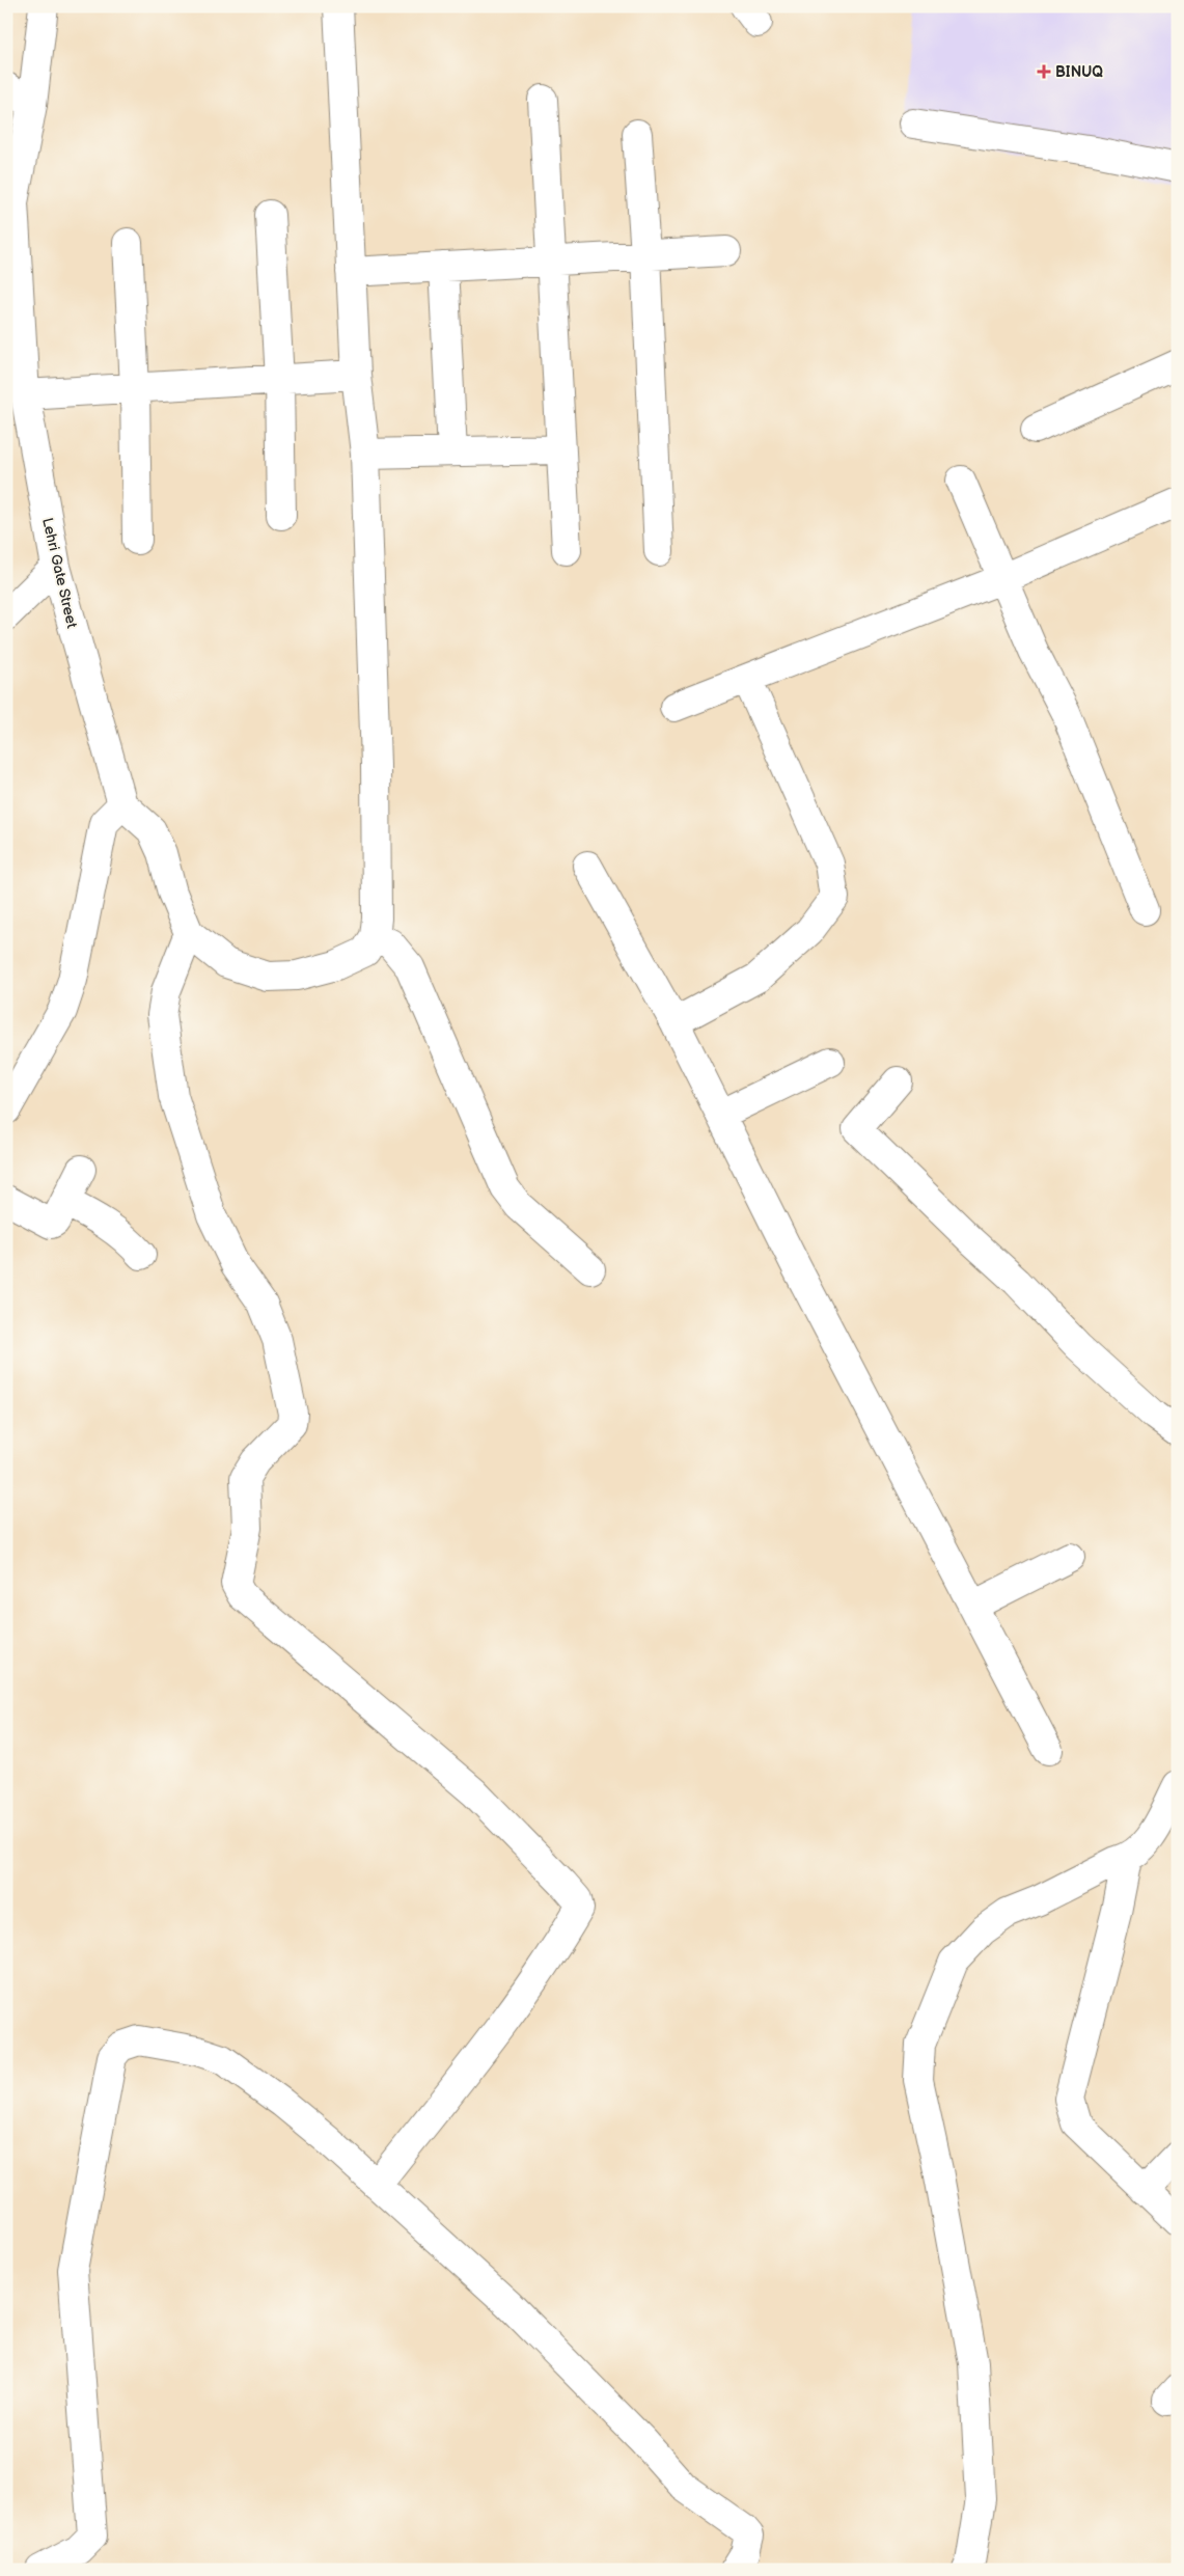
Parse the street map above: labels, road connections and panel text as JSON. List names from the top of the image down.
{
  "streets": {
    "street": ["Lehri Gate Street"]
  },
  "places": {
    "health": ["BINUQ"]
  }
}
